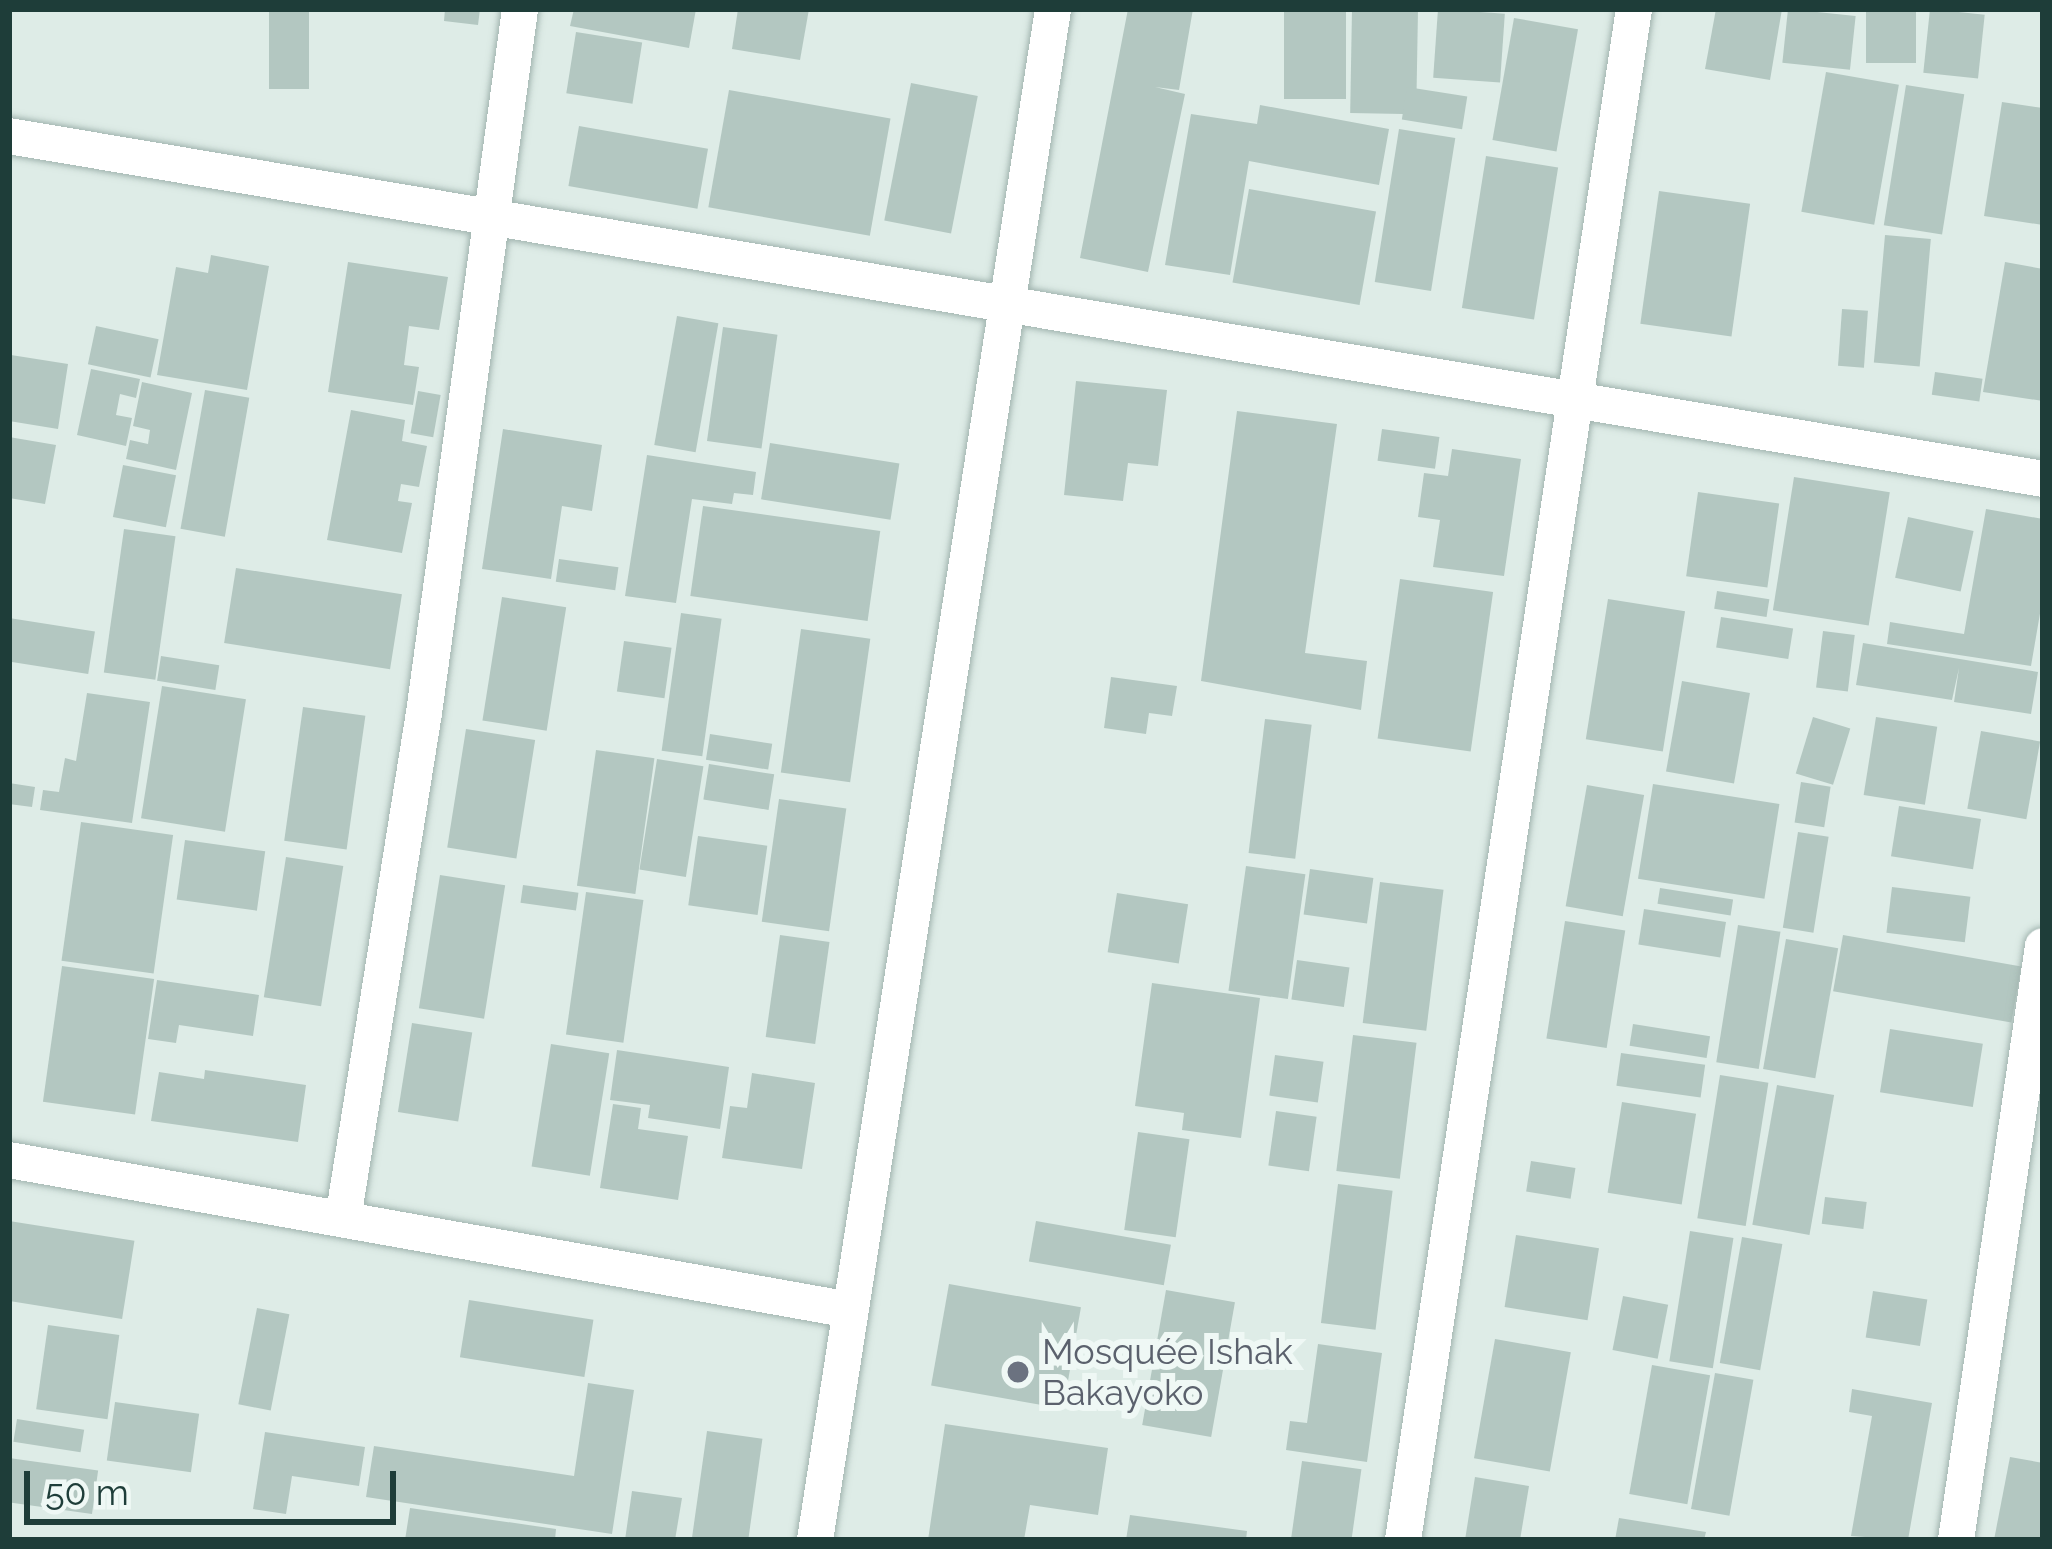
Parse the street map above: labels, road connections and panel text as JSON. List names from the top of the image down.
{
  "places": ["Mosquée Ishak Bakayoko"],
  "scale_bar": "50 m"
}
